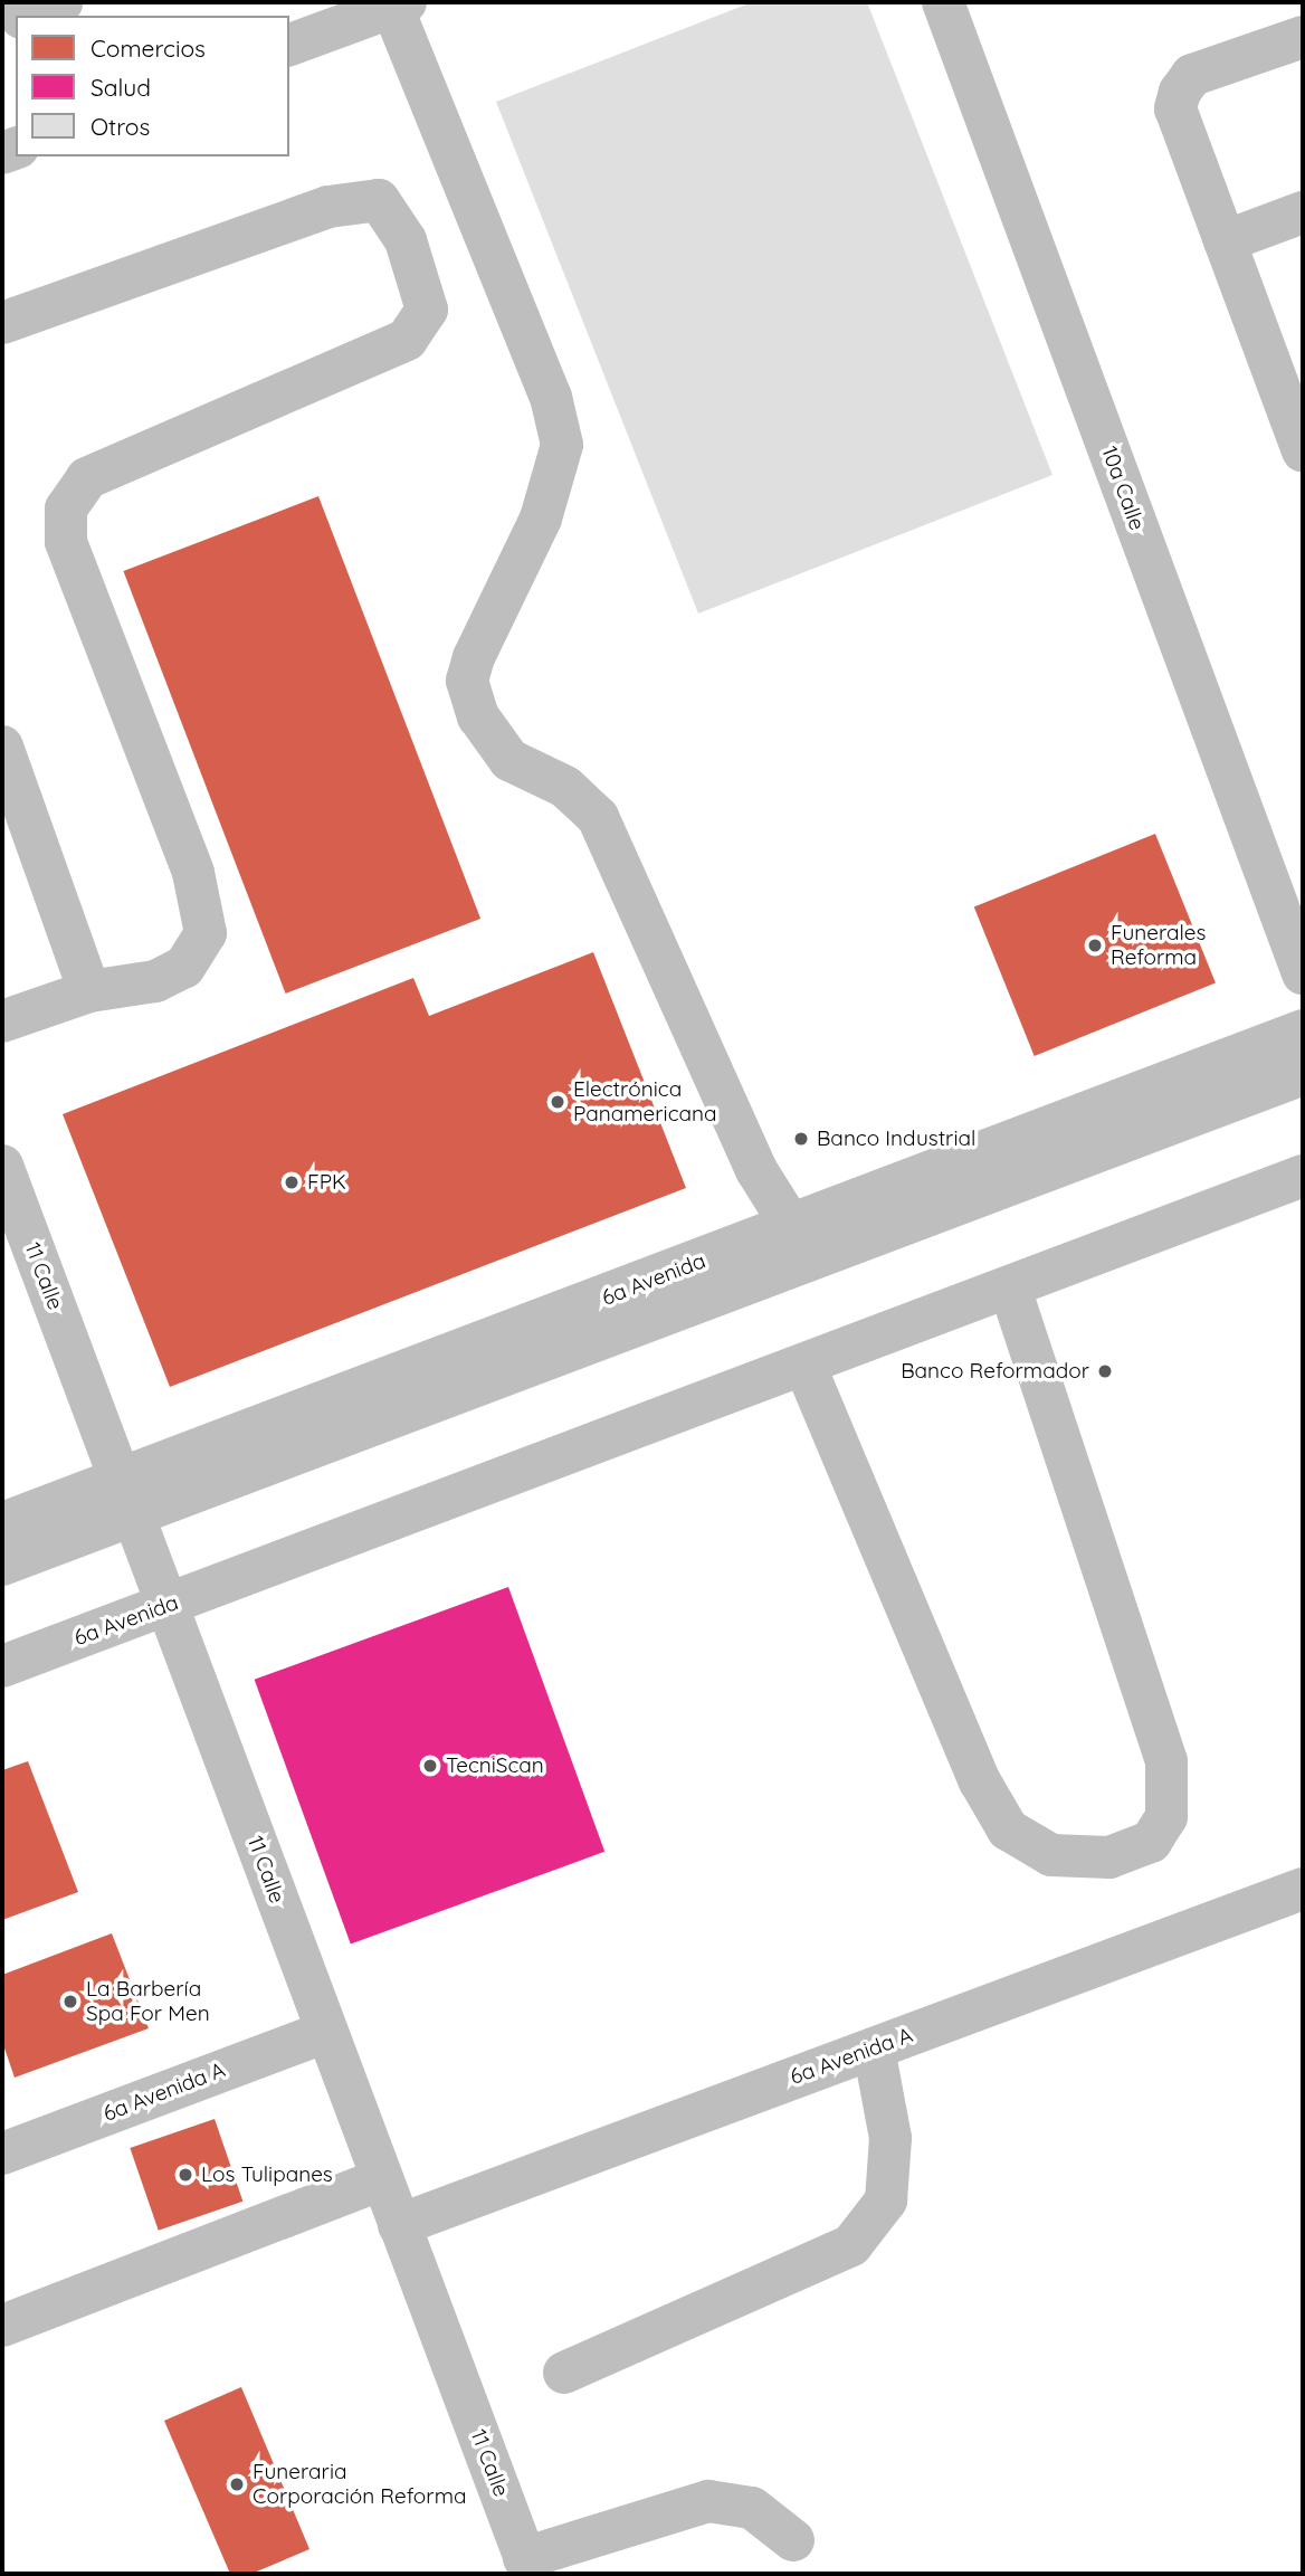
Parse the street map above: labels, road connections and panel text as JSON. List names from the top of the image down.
{
  "streets": {
    "street": [
      "10a Calle",
      "11 Calle",
      "6a Avenida",
      "6a Avenida A"
    ]
  },
  "crossings": [
    ["11 Calle", "6a Avenida"],
    ["11 Calle", "6a Avenida A"]
  ],
  "places": [
    "Funerales Reforma",
    "Electrónica Panamericana",
    "Banco Industrial",
    "FPK",
    "Banco Reformador",
    "TecniScan",
    "La Barbería Spa For Men",
    "Los Tulipanes",
    "Funeraria Corporación Reforma"
  ],
  "legend": ["Comercios", "Salud", "Otros"]
}
